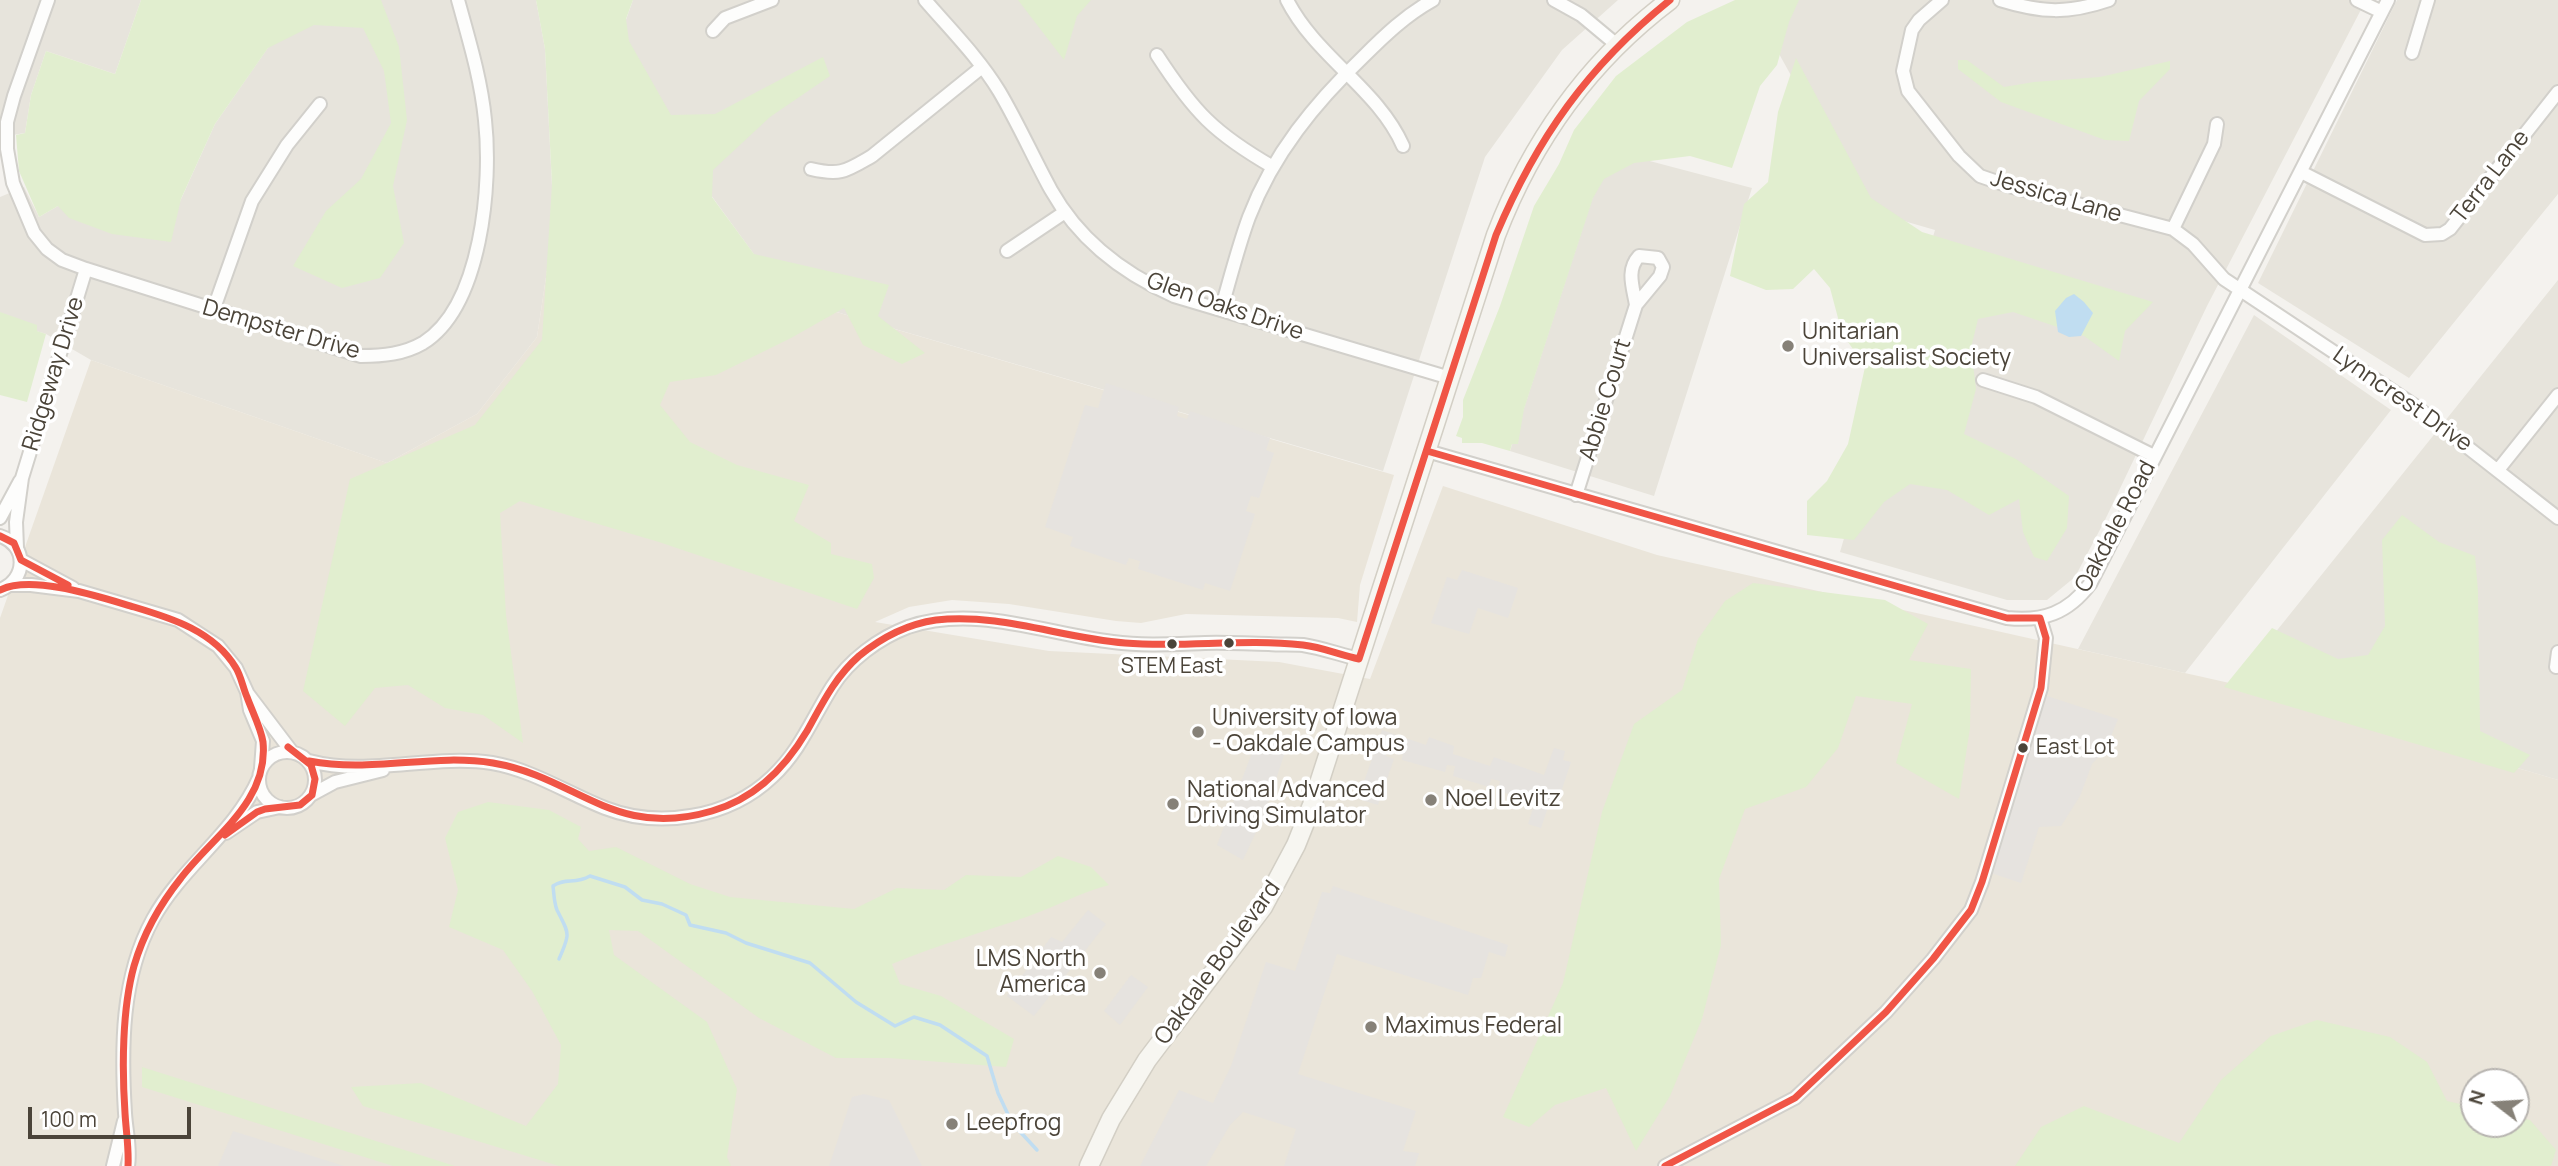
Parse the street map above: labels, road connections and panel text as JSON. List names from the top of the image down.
{
  "streets": {
    "main road": ["Oakdale Boulevard"],
    "street": [
      "Terra Lane",
      "Jessica Lane",
      "Glen Oaks Drive",
      "Dempster Drive",
      "Ridgeway Drive",
      "Abbie Court",
      "Lynncrest Drive",
      "Oakdale Road"
    ]
  },
  "crossings": [
    ["Terra Lane", "Oakdale Road"],
    ["Jessica Lane", "Lynncrest Drive"],
    ["Jessica Lane", "Oakdale Road"],
    ["Glen Oaks Drive", "Oakdale Boulevard"],
    ["Dempster Drive", "Ridgeway Drive"],
    ["Abbie Court", "Oakdale Road"],
    ["Lynncrest Drive", "Oakdale Road"],
    ["Oakdale Road", "Oakdale Boulevard"]
  ],
  "places": [
    "Unitarian Universalist Society",
    "STEM East",
    "University of Iowa - Oakdale Campus",
    "East Lot",
    "Noel Levitz",
    "National Advanced Driving Simulator",
    "LMS North America",
    "Maximus Federal",
    "Leepfrog"
  ],
  "scale_bar": "100 m",
  "north": "left"
}
